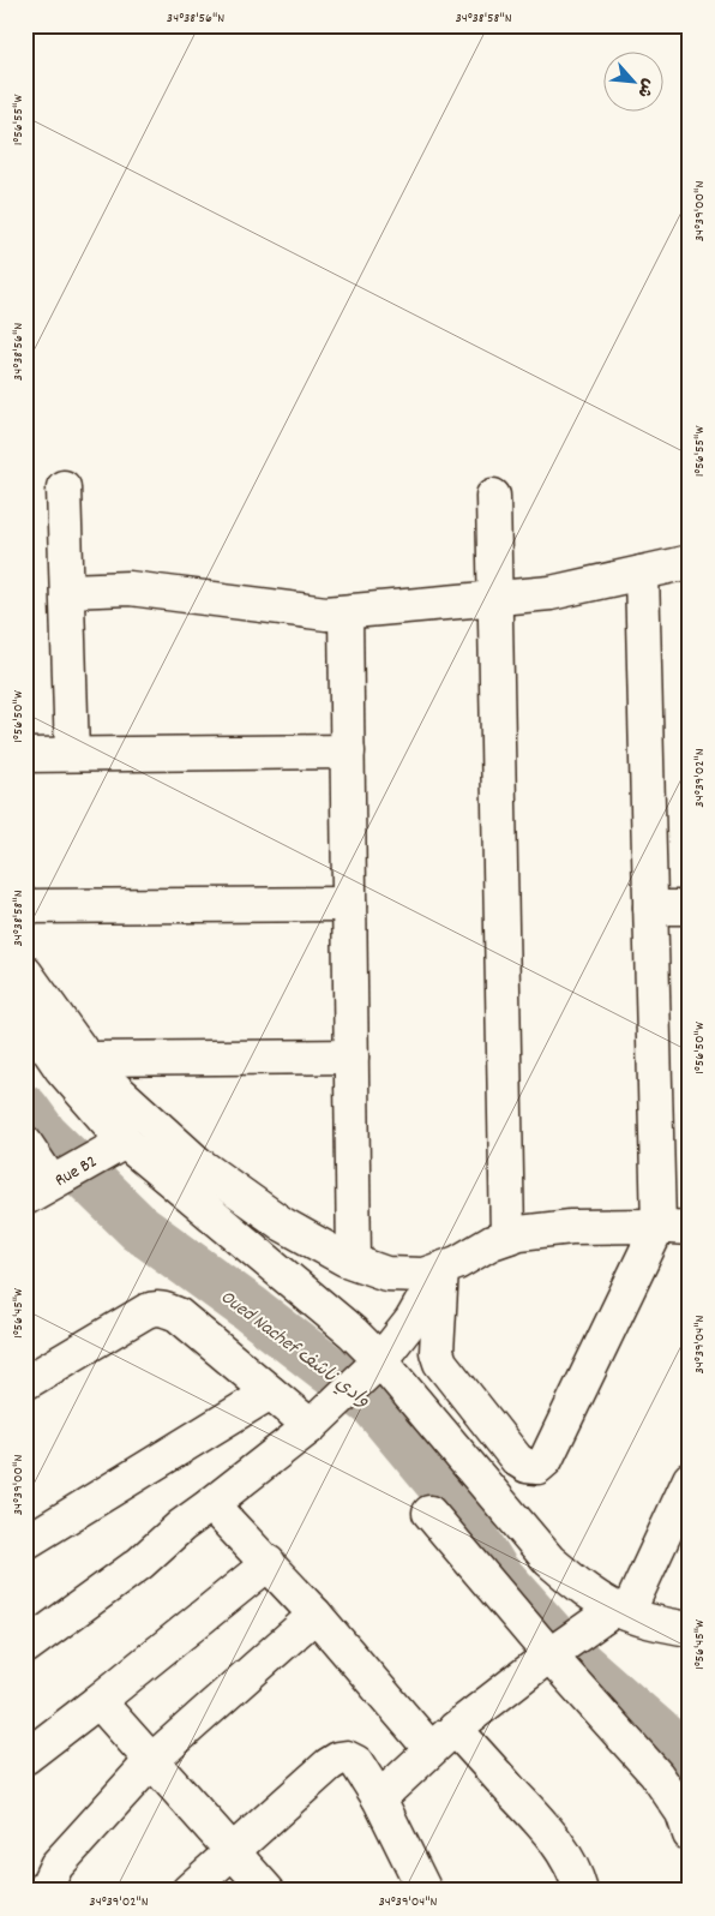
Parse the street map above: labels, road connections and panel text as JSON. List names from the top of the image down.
{
  "streets": {
    "street": ["Rue B2"]
  },
  "water": ["Oued Nachef وادي ناشف"],
  "north": "bottom right",
  "coordinates": [
    "34°38'56\"N",
    "34°38'58\"N",
    "1°56'55\"W",
    "34°39'00\"N",
    "1°56'50\"W",
    "34°39'02\"N",
    "1°56'45\"W",
    "34°39'04\"N"
  ]
}
